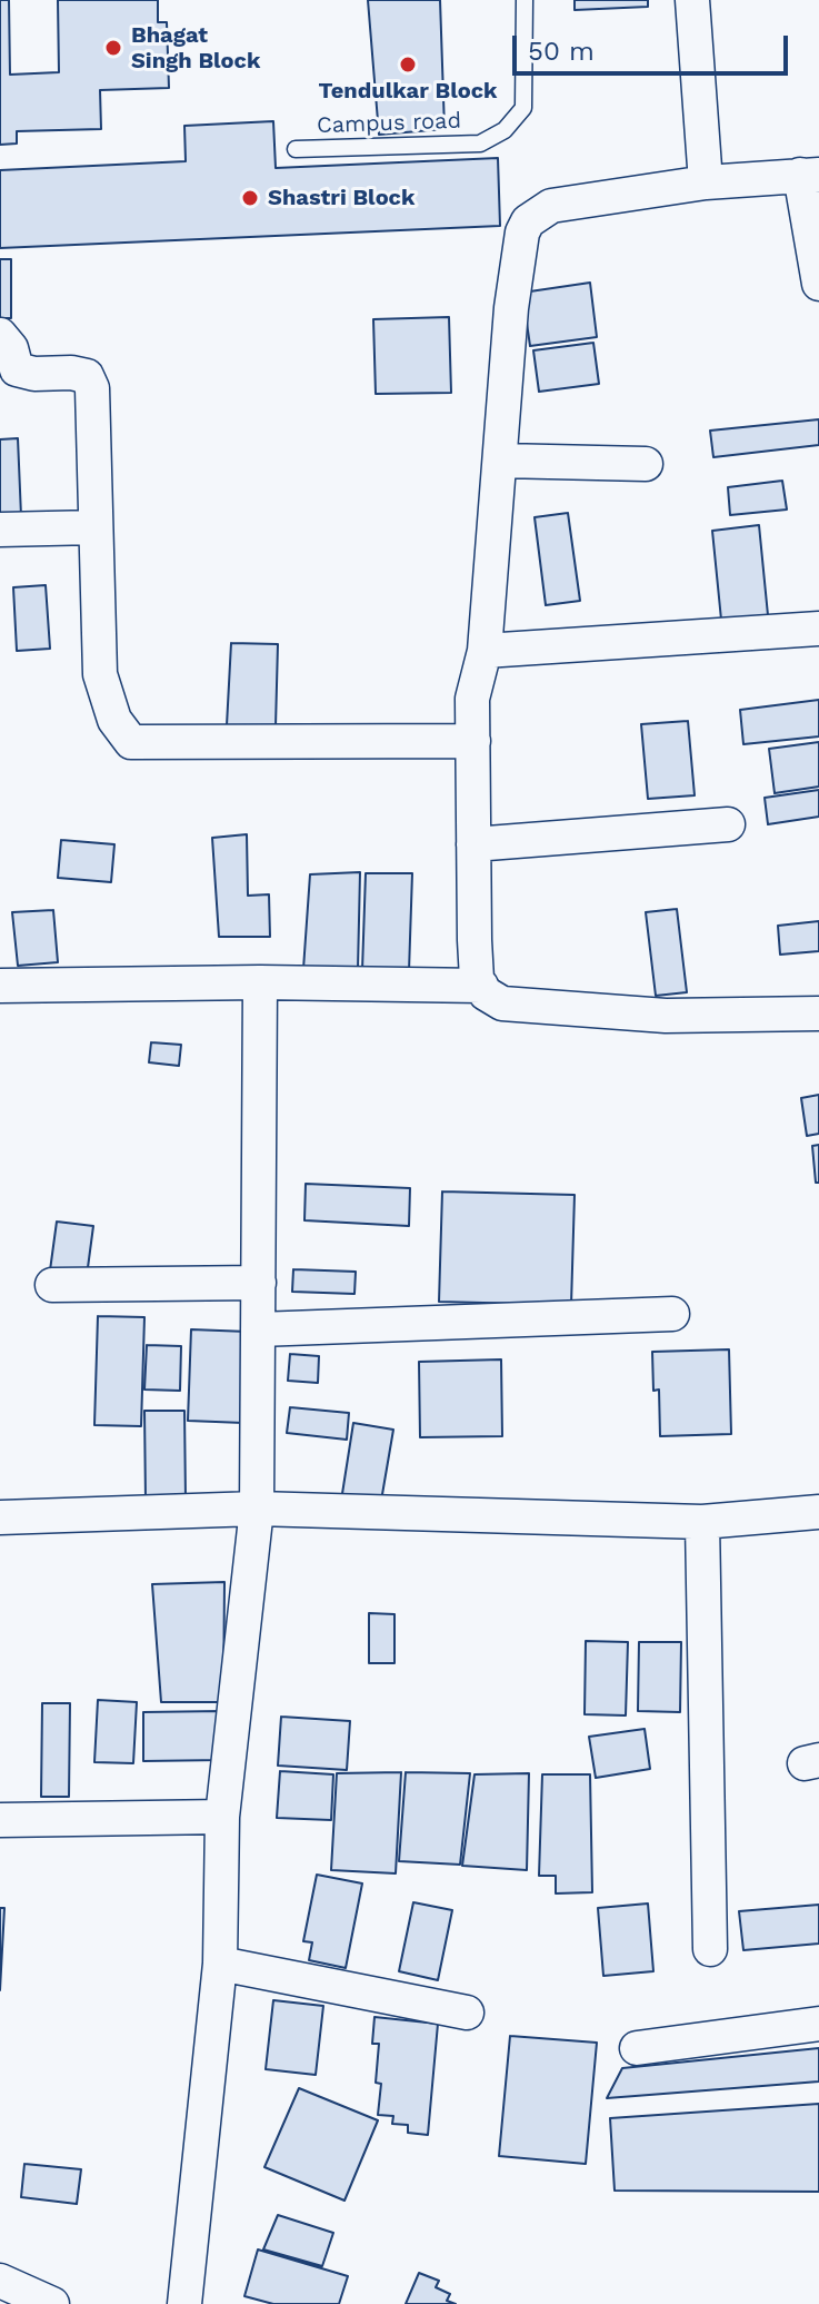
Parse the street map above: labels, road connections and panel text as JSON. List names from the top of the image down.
{
  "streets": {
    "lane": ["Campus road"]
  },
  "places": ["Bhagat Singh Block", "Tendulkar Block", "Shastri Block"],
  "scale_bar": "50 m"
}
